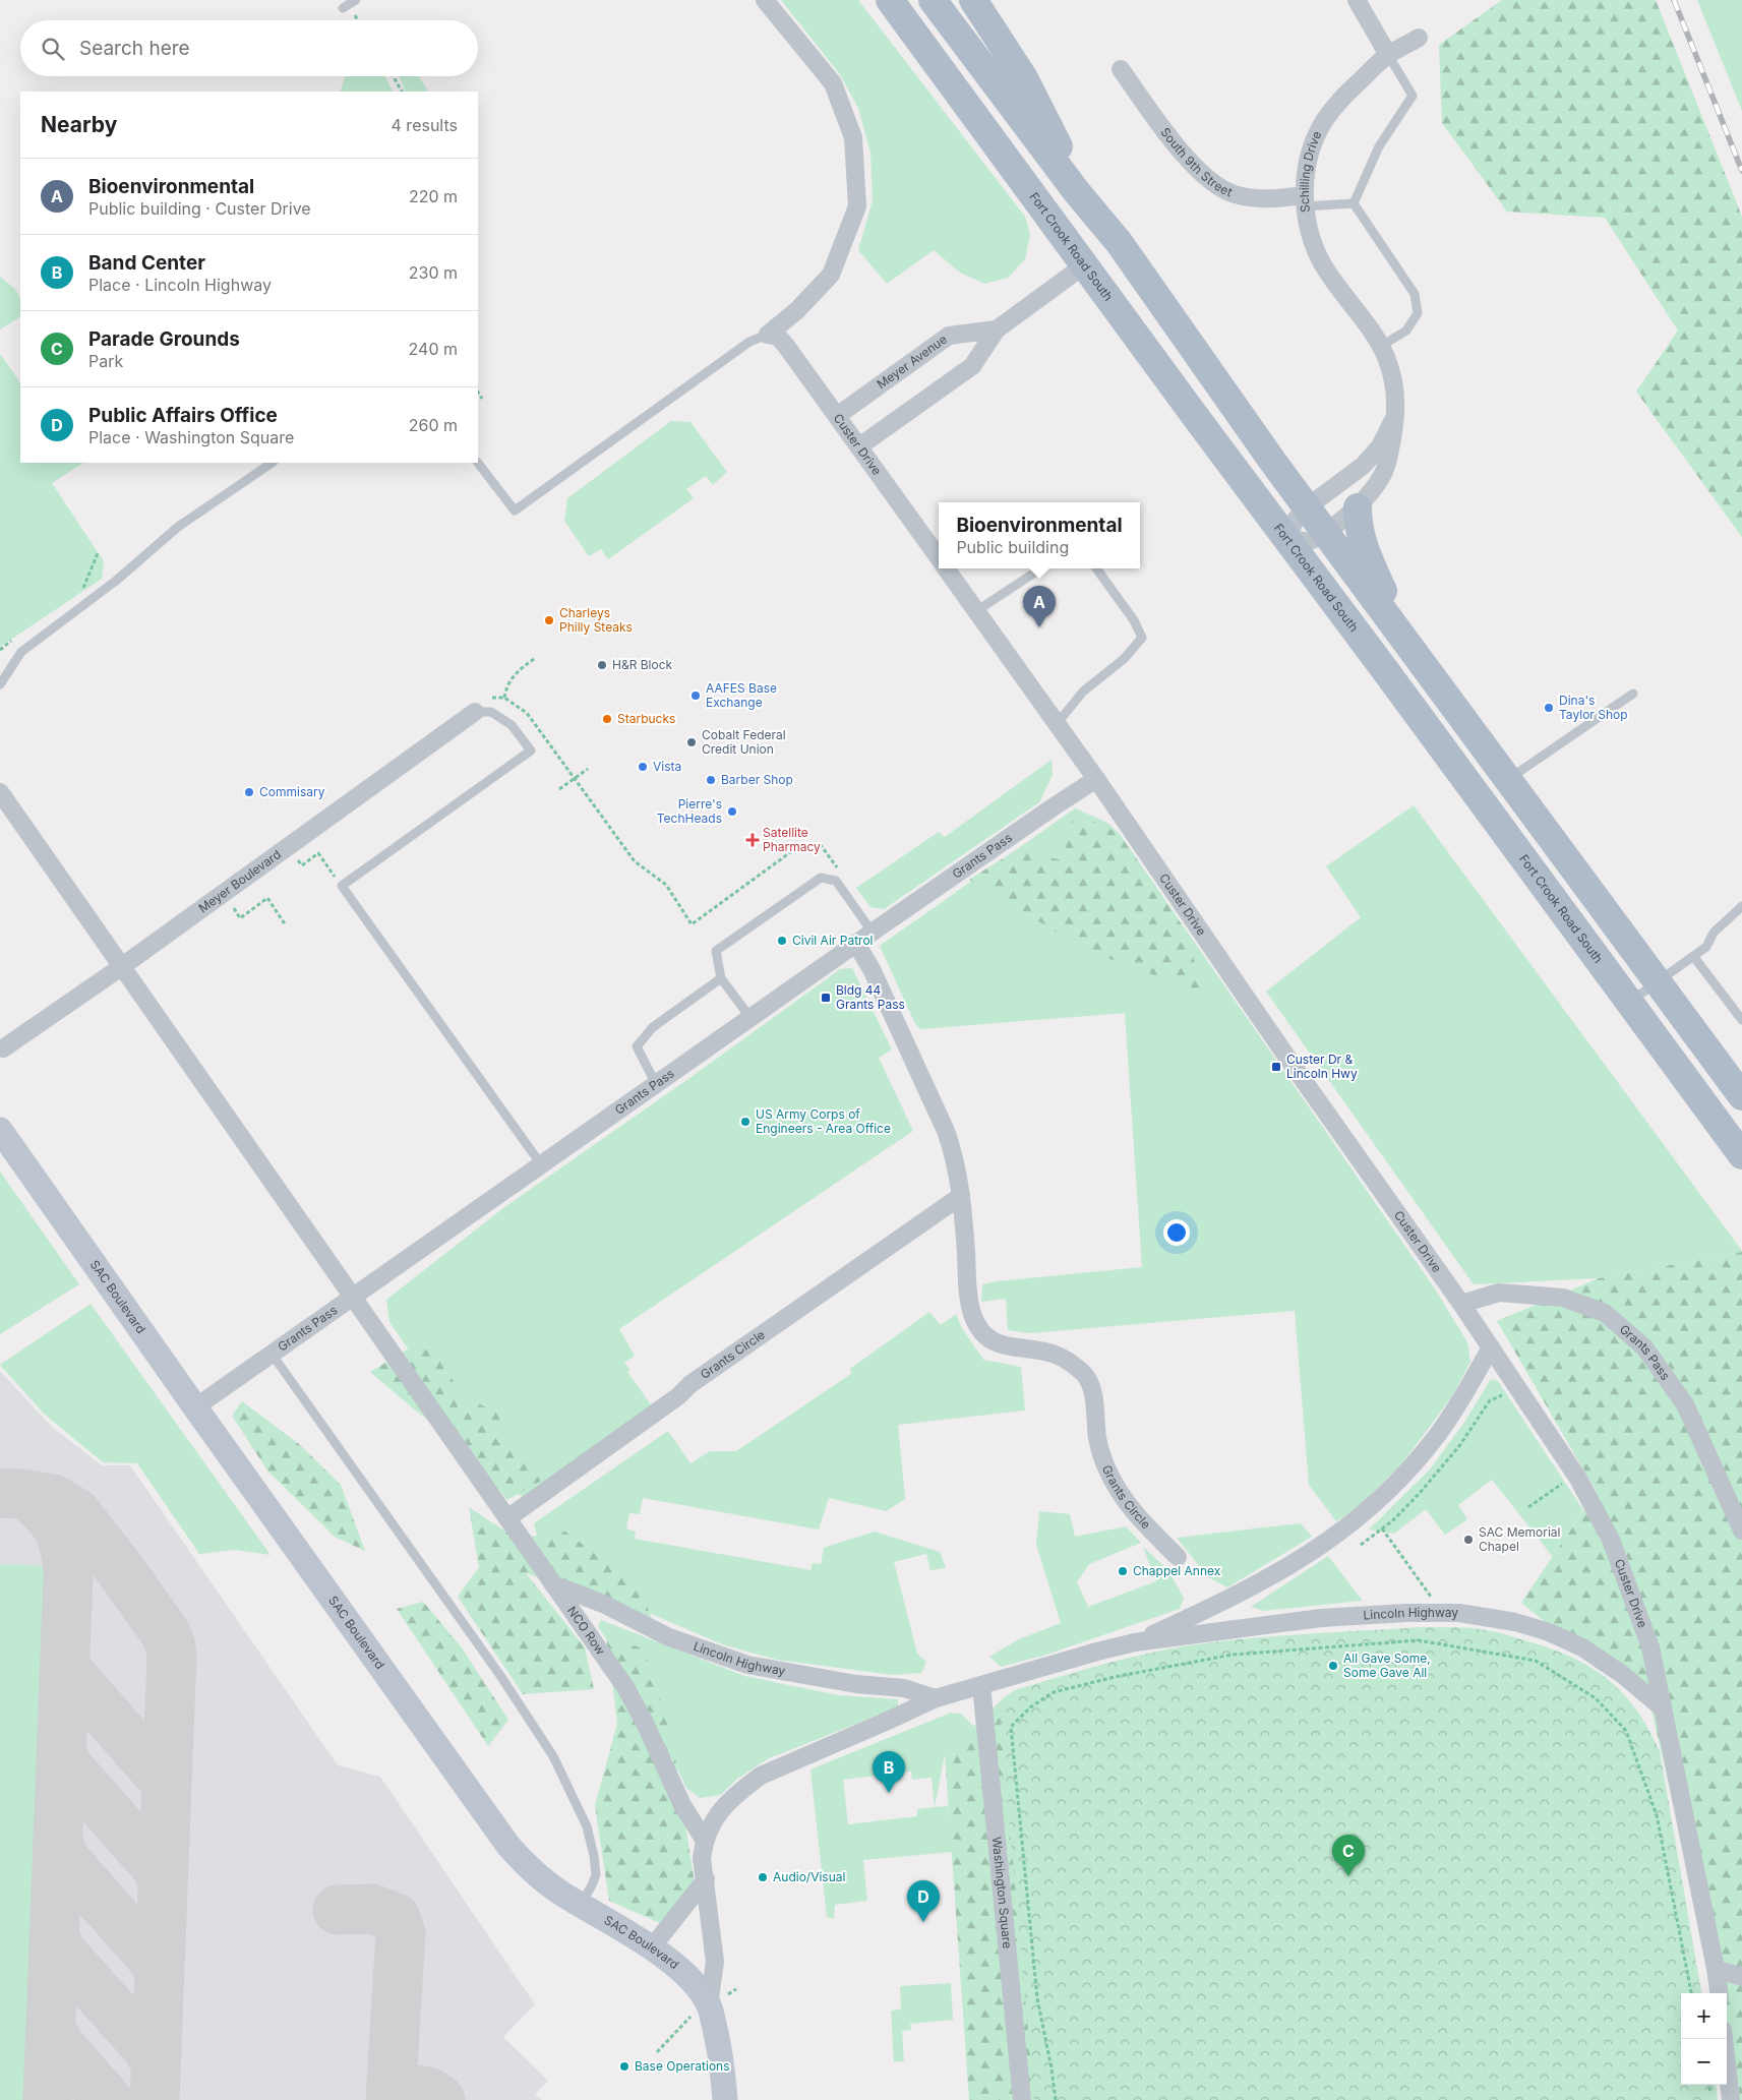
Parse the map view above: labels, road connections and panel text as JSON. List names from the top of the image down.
{
  "streets": {
    "main road": ["Fort Crook Road South"],
    "street": [
      "South 9th Street",
      "Schilling Drive",
      "Meyer Avenue",
      "Custer Drive",
      "Grants Pass",
      "Meyer Boulevard",
      "SAC Boulevard",
      "Grants Circle",
      "Lincoln Highway",
      "NCO Row",
      "Washington Square"
    ]
  },
  "crossings": [
    ["South 9th Street", "Schilling Drive"],
    ["Schilling Drive", "Fort Crook Road South"],
    ["Fort Crook Road South", "Meyer Avenue"],
    ["Meyer Avenue", "Custer Drive"],
    ["Custer Drive", "Grants Pass"],
    ["Custer Drive", "Lincoln Highway"],
    ["Grants Pass", "SAC Boulevard"],
    ["Grants Pass", "Grants Circle"],
    ["Grants Pass", "NCO Row"],
    ["Meyer Boulevard", "NCO Row"],
    ["Grants Circle", "NCO Row"],
    ["Lincoln Highway", "NCO Row"],
    ["Lincoln Highway", "Washington Square"]
  ],
  "places": {
    "other": [
      "Charleys Philly Steaks",
      "H&R Block",
      "AAFES Base Exchange",
      "Dina's Taylor Shop",
      "Starbucks",
      "Cobalt Federal Credit Union",
      "Vista",
      "Barber Shop",
      "Commisary",
      "Pierre's TechHeads",
      "Civil Air Patrol",
      "US Army Corps of Engineers - Area Office",
      "SAC Memorial Chapel",
      "Chappel Annex",
      "All Gave Some, Some Gave All",
      "Audio/Visual",
      "Base Operations"
    ],
    "health": ["Satellite Pharmacy"],
    "transit": ["Bldg 44 Grants Pass", "Custer Dr & Lincoln Hwy"]
  },
  "page": {
    "search": "Search here",
    "heading": ["Nearby", "4 results"],
    "list": [
      {
        "mark": "A",
        "name": "Bioenvironmental",
        "note": "Public building · Custer Drive",
        "value": "220 m"
      },
      {
        "mark": "B",
        "name": "Band Center",
        "note": "Place · Lincoln Highway",
        "value": "230 m"
      },
      {
        "mark": "C",
        "name": "Parade Grounds",
        "note": "Park",
        "value": "240 m"
      },
      {
        "mark": "D",
        "name": "Public Affairs Office",
        "note": "Place · Washington Square",
        "value": "260 m"
      }
    ],
    "popup": ["Bioenvironmental", "Public building"],
    "pins": [
      "A",
      "B",
      "C",
      "D"
    ],
    "map_buttons": ["+", "−"]
  }
}
